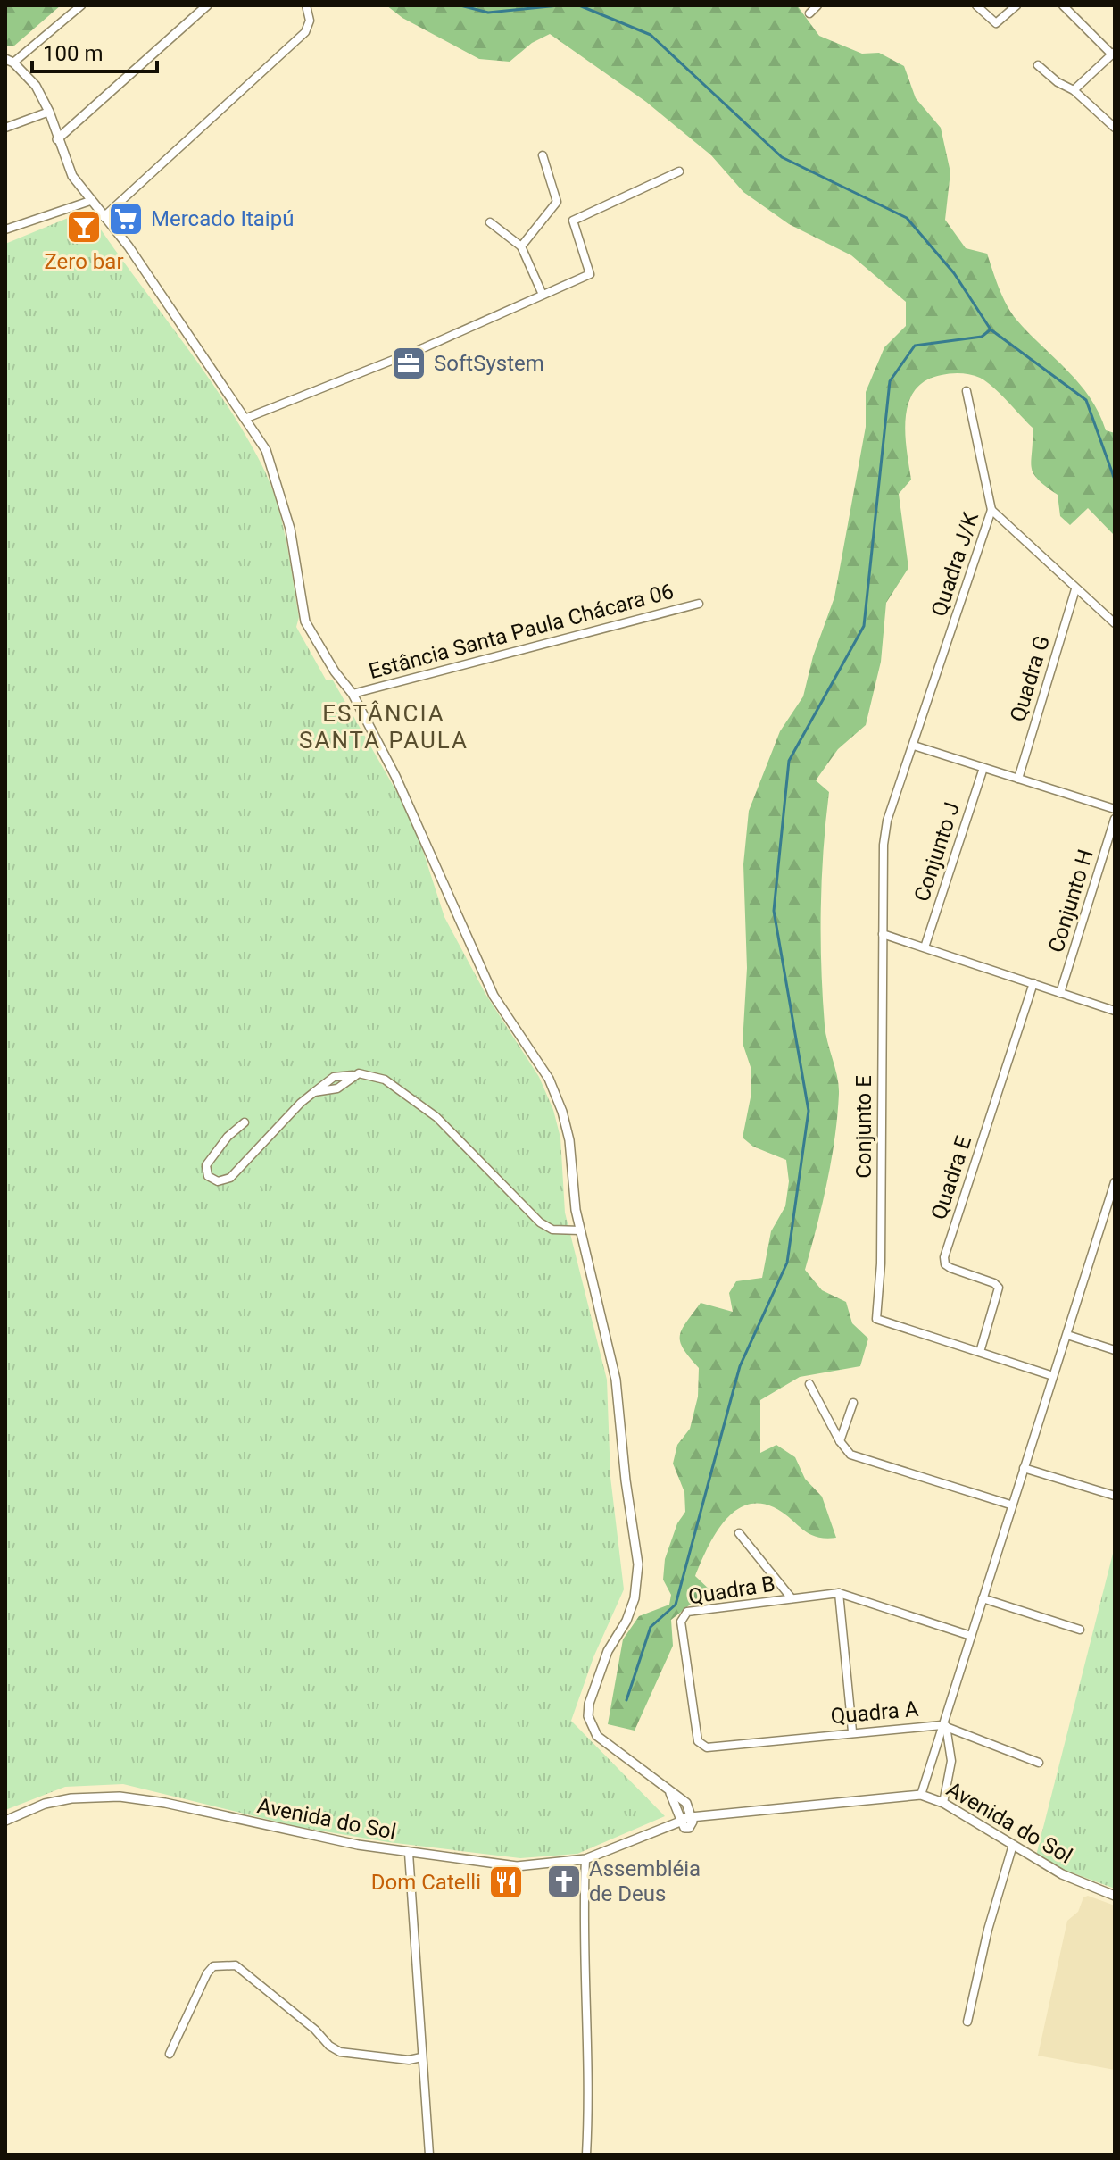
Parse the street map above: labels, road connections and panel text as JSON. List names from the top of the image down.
{
  "streets": {
    "street": [
      "Quadra J/K",
      "Estância Santa Paula Chácara 06",
      "Quadra G",
      "Conjunto J",
      "Conjunto H",
      "Conjunto E",
      "Quadra E",
      "Quadra B",
      "Quadra A",
      "Avenida do Sol"
    ]
  },
  "crossings": [
    ["Quadra J/K", "Conjunto E"],
    ["Conjunto E", "Quadra E"],
    ["Quadra B", "Quadra A"]
  ],
  "districts": ["ESTÂNCIA SANTA PAULA"],
  "places": {
    "supermarket": ["Mercado Itaipú"],
    "bar": ["Zero bar"],
    "office": ["SoftSystem"],
    "church": ["Assembléia de Deus"],
    "restaurant": ["Dom Catelli"]
  },
  "scale_bar": "100 m"
}
